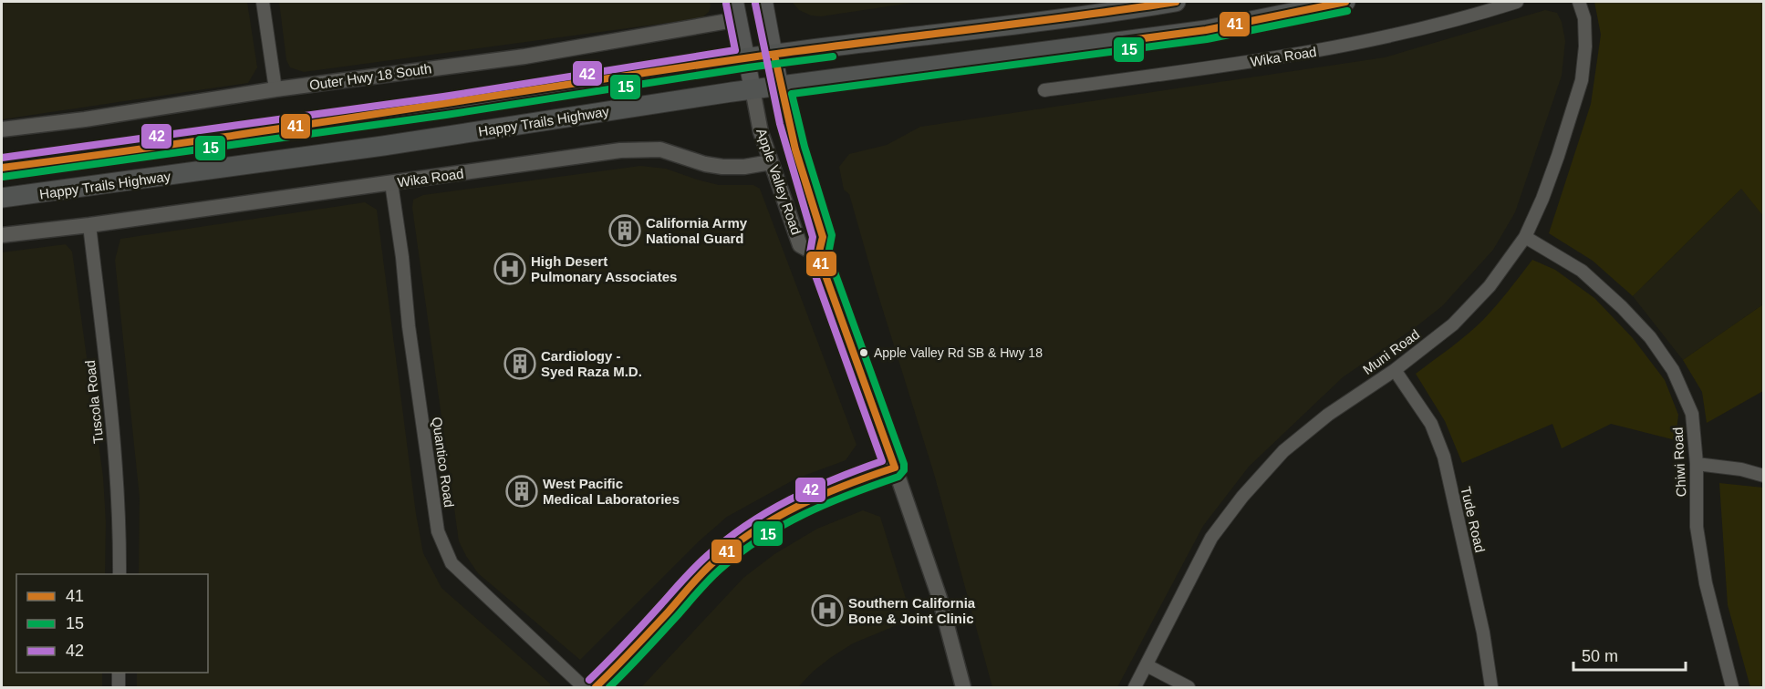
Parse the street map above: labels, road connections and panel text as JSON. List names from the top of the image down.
{
  "streets": {
    "main road": ["Happy Trails Highway", "Apple Valley Road"],
    "street": [
      "Wika Road",
      "Outer Hwy 18 South",
      "Muni Road",
      "Tuscola Road",
      "Quantico Road",
      "Chiwi Road",
      "Tude Road"
    ]
  },
  "crossings": [
    ["Wika Road", "Apple Valley Road"],
    ["Wika Road", "Tuscola Road"],
    ["Wika Road", "Quantico Road"],
    ["Outer Hwy 18 South", "Apple Valley Road"],
    ["Happy Trails Highway", "Apple Valley Road"],
    ["Muni Road", "Chiwi Road"],
    ["Muni Road", "Tude Road"]
  ],
  "places": {
    "building": ["California Army National Guard", "Cardiology - Syed Raza M.D.", "West Pacific Medical Laboratories"],
    "hospital": ["High Desert Pulmonary Associates", "Southern California Bone & Joint Clinic"],
    "other": ["Apple Valley Rd SB & Hwy 18"]
  },
  "lines": ["transit line 41", "transit line 42", "transit line 15"],
  "legend": ["41", "15", "42"],
  "scale_bar": "50 m"
}
